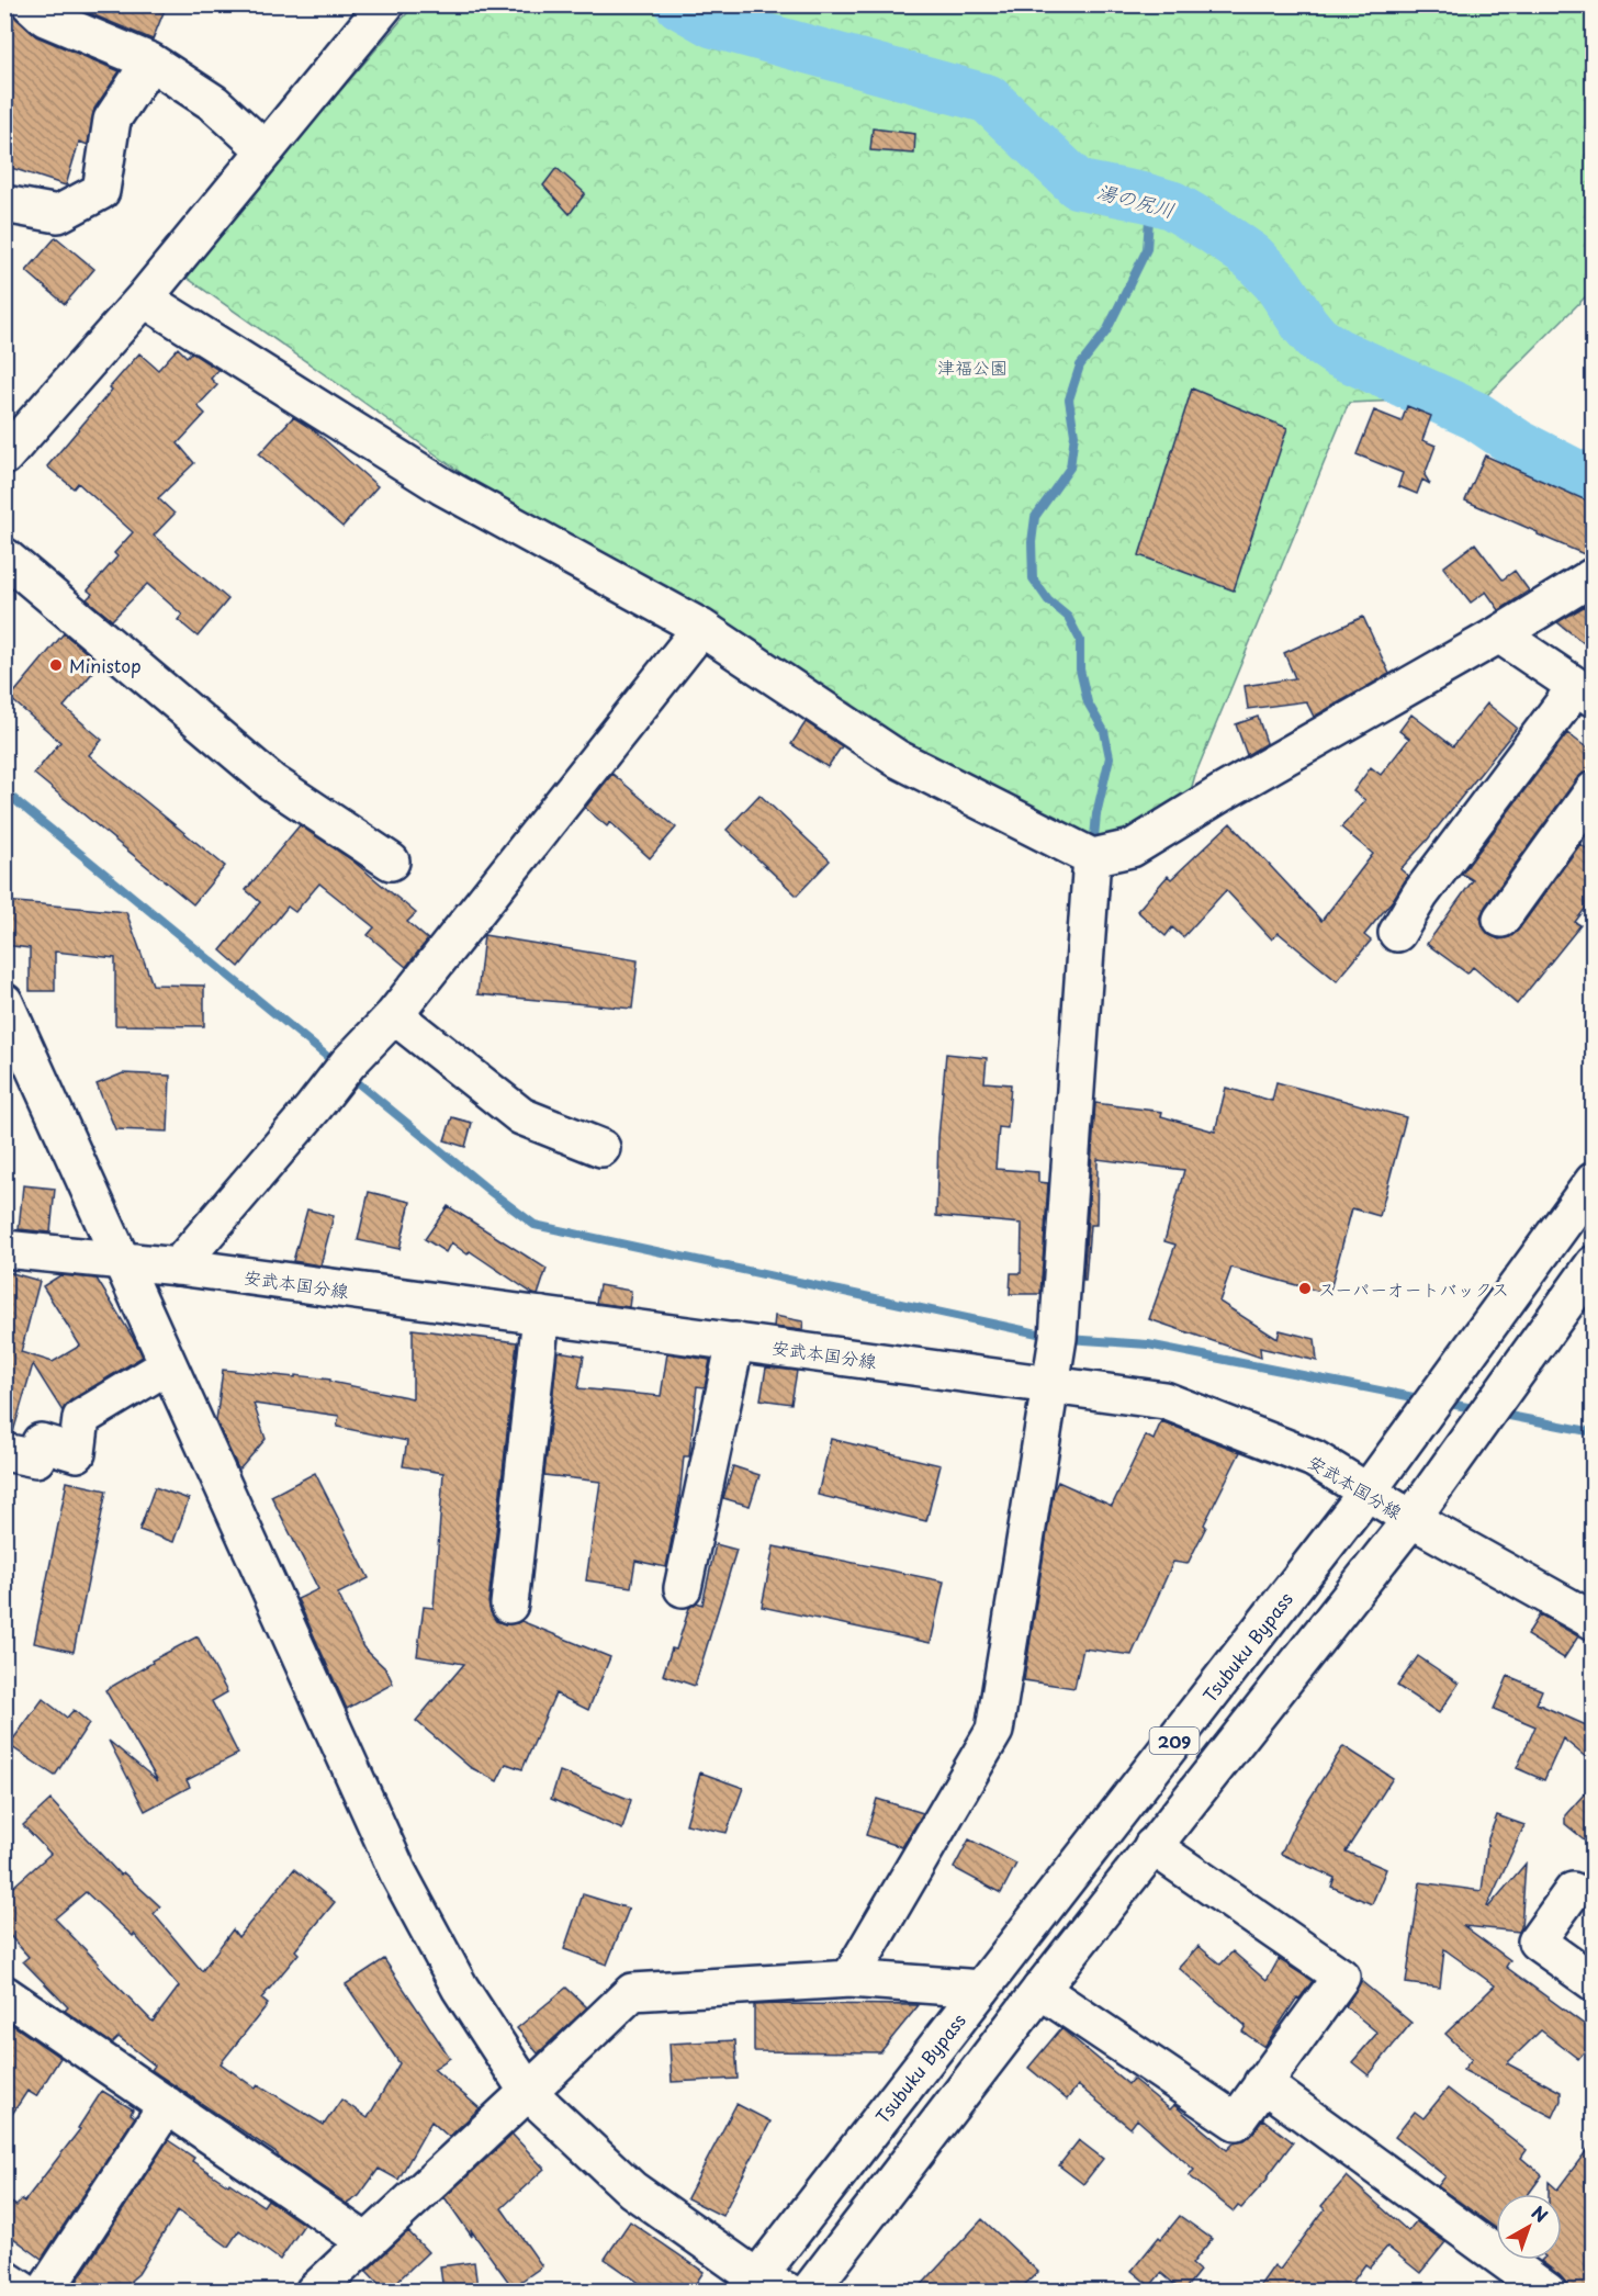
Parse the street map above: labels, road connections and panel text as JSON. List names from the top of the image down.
{
  "streets": {
    "main road": ["安武本国分線", "Tsubuku Bypass", "209"]
  },
  "crossings": [
    ["安武本国分線", "Tsubuku Bypass"],
    ["安武本国分線", "209"]
  ],
  "water": ["湯の尻川"],
  "parks": ["津福公園"],
  "places": ["Ministop", "スーパーオートバックス"],
  "north": "top right"
}
